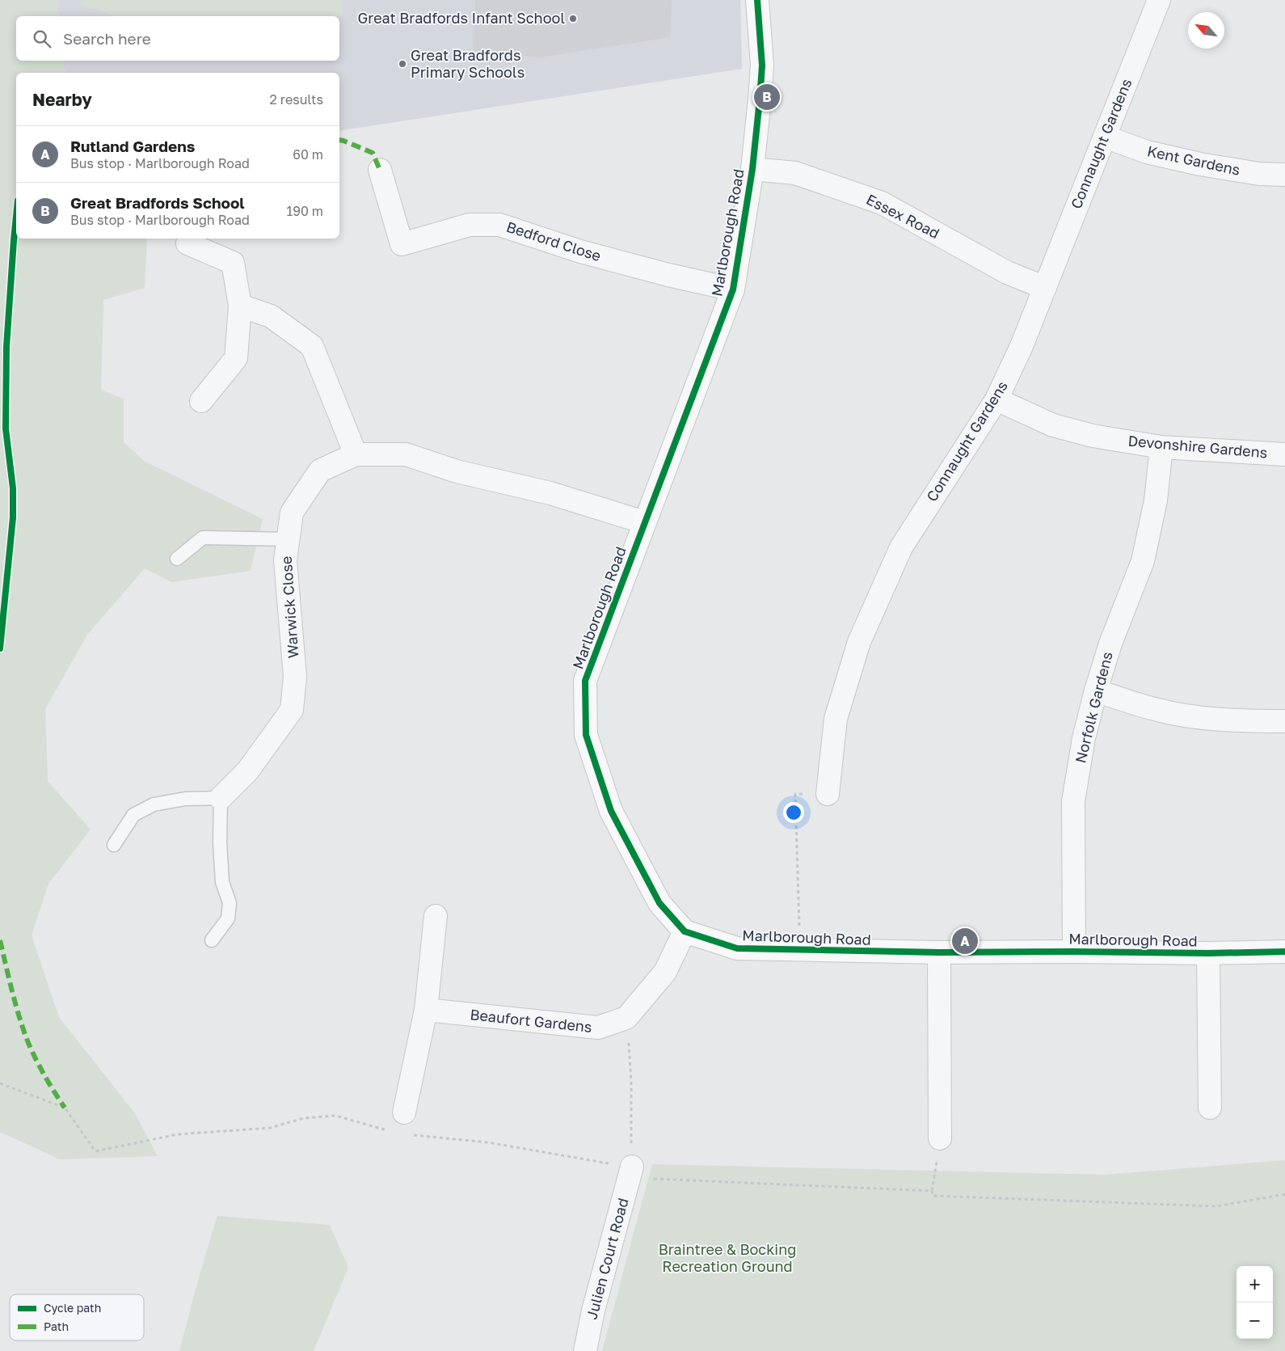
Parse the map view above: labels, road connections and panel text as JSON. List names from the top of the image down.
{
  "streets": {
    "street": [
      "Connaught Gardens",
      "Kent Gardens",
      "Essex Road",
      "Marlborough Road",
      "Bedford Close",
      "Devonshire Gardens",
      "Warwick Close",
      "Norfolk Gardens",
      "Beaufort Gardens",
      "Julien Court Road"
    ]
  },
  "crossings": [
    ["Connaught Gardens", "Kent Gardens"],
    ["Connaught Gardens", "Essex Road"],
    ["Connaught Gardens", "Devonshire Gardens"],
    ["Essex Road", "Marlborough Road"],
    ["Marlborough Road", "Bedford Close"],
    ["Marlborough Road", "Warwick Close"],
    ["Marlborough Road", "Norfolk Gardens"],
    ["Marlborough Road", "Beaufort Gardens"],
    ["Devonshire Gardens", "Norfolk Gardens"]
  ],
  "parks": ["Braintree & Bocking Recreation Ground"],
  "places": ["Great Bradfords Infant School", "Great Bradfords Primary Schools"],
  "legend": ["Cycle path", "Path"],
  "north": "top left",
  "page": {
    "search": "Search here",
    "heading": ["Nearby", "2 results"],
    "pins": ["B", "A"],
    "list": [
      {
        "mark": "A",
        "name": "Rutland Gardens",
        "note": "Bus stop · Marlborough Road",
        "value": "60 m"
      },
      {
        "mark": "B",
        "name": "Great Bradfords School",
        "note": "Bus stop · Marlborough Road",
        "value": "190 m"
      }
    ],
    "map_buttons": ["+", "−"]
  }
}
